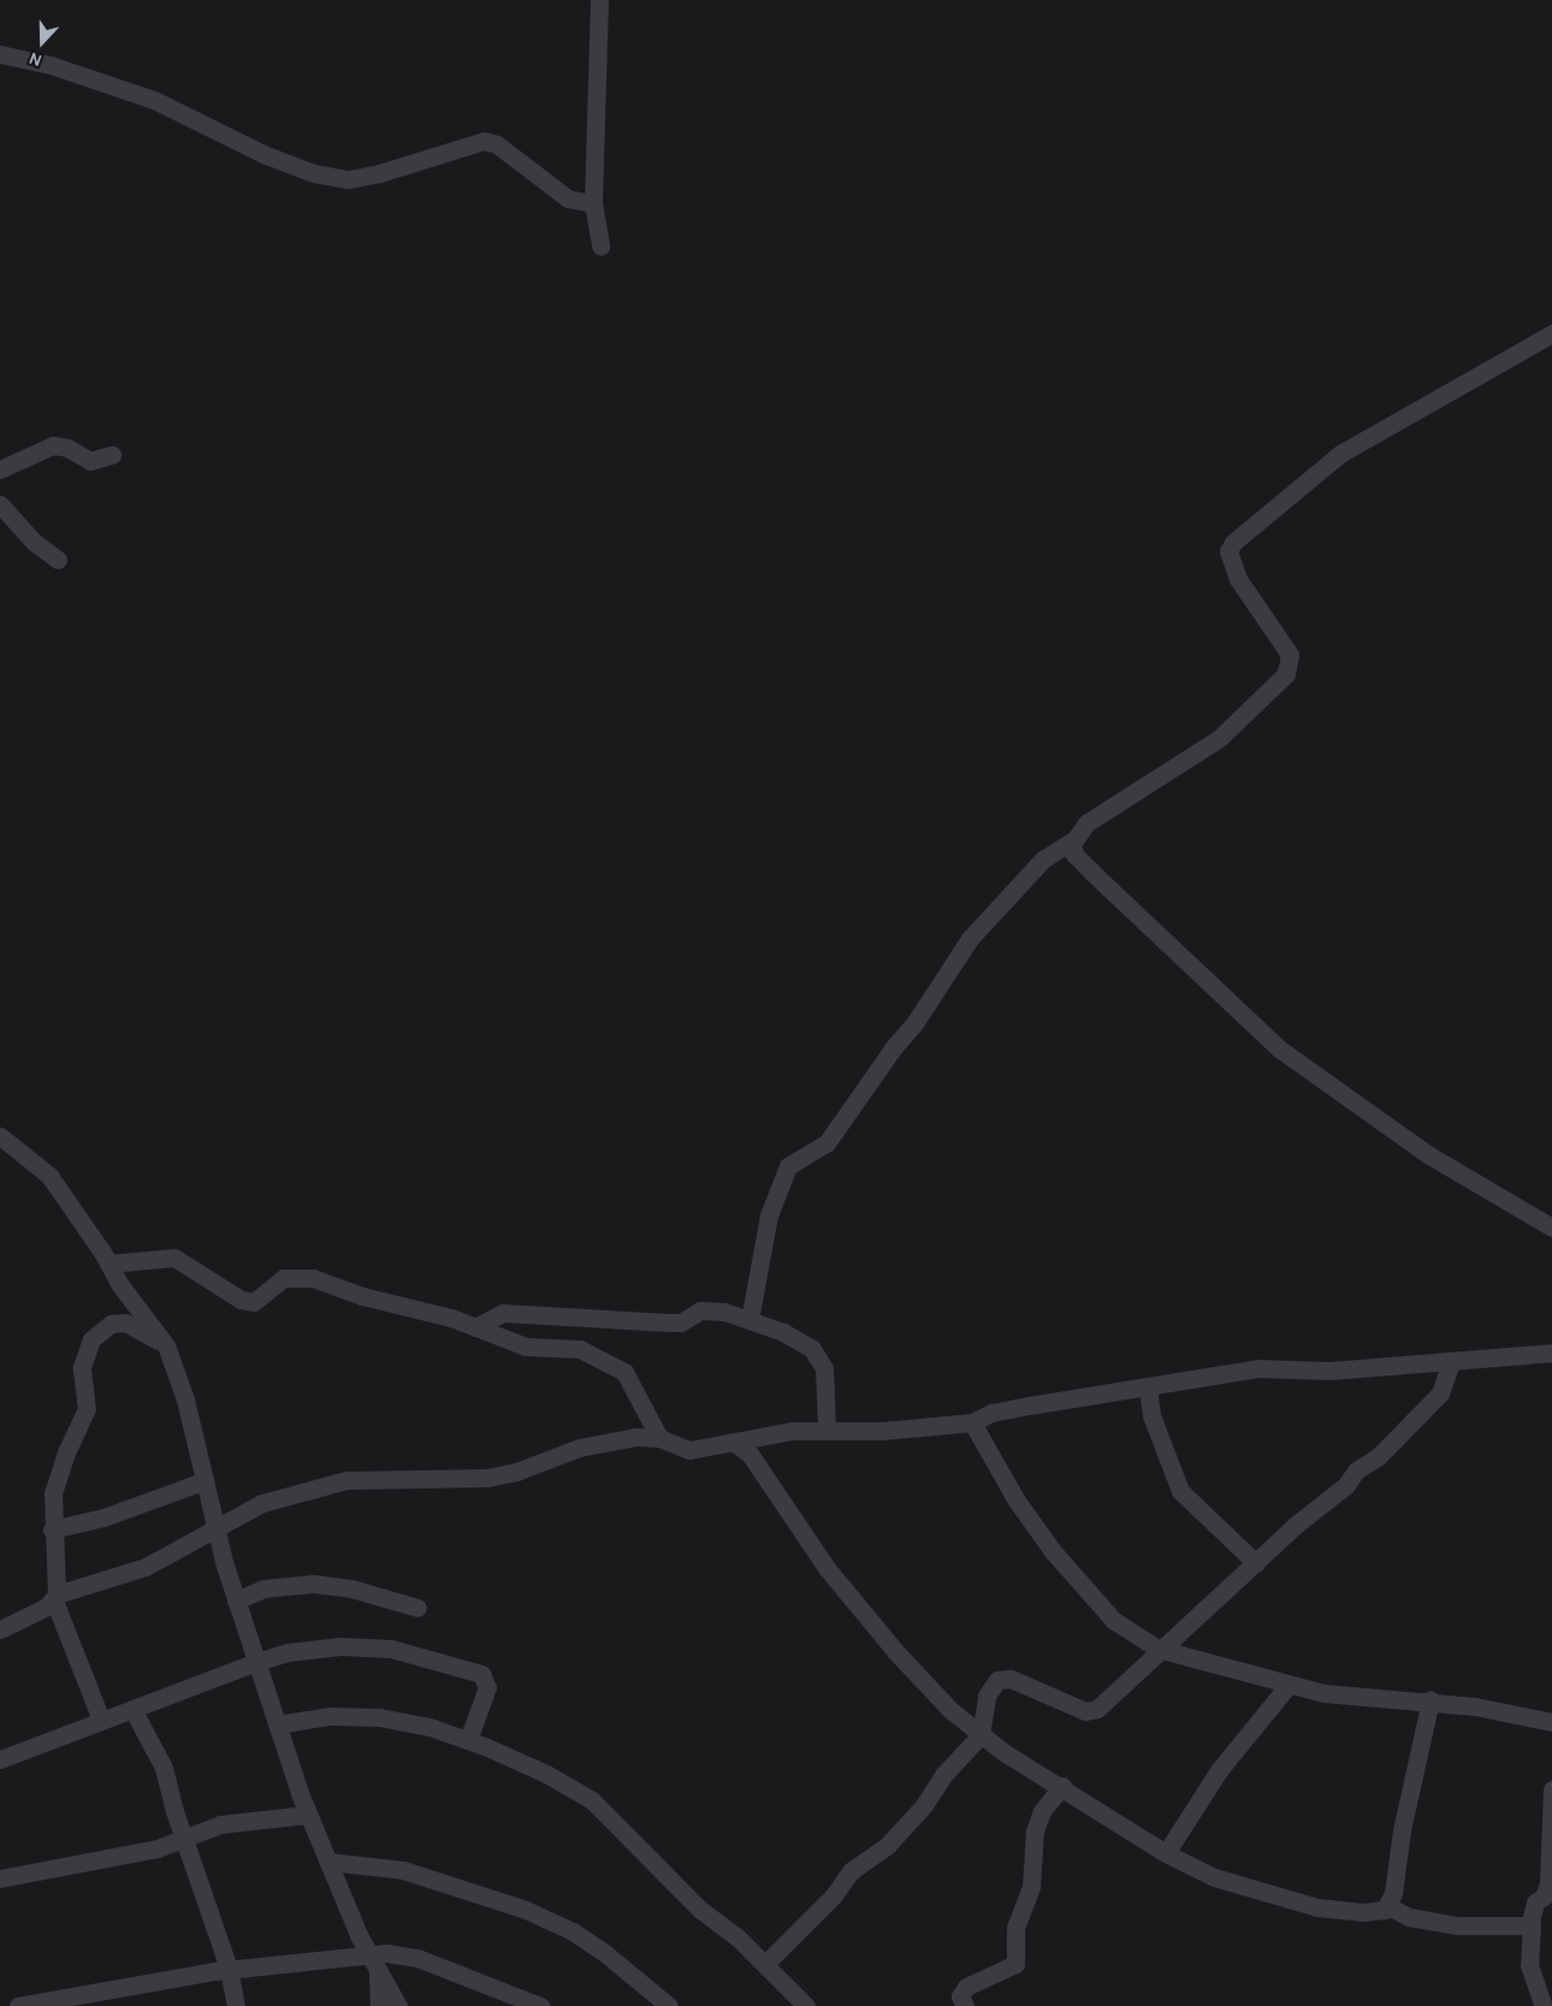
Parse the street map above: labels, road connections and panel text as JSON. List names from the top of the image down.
{
  "north": "bottom"
}
